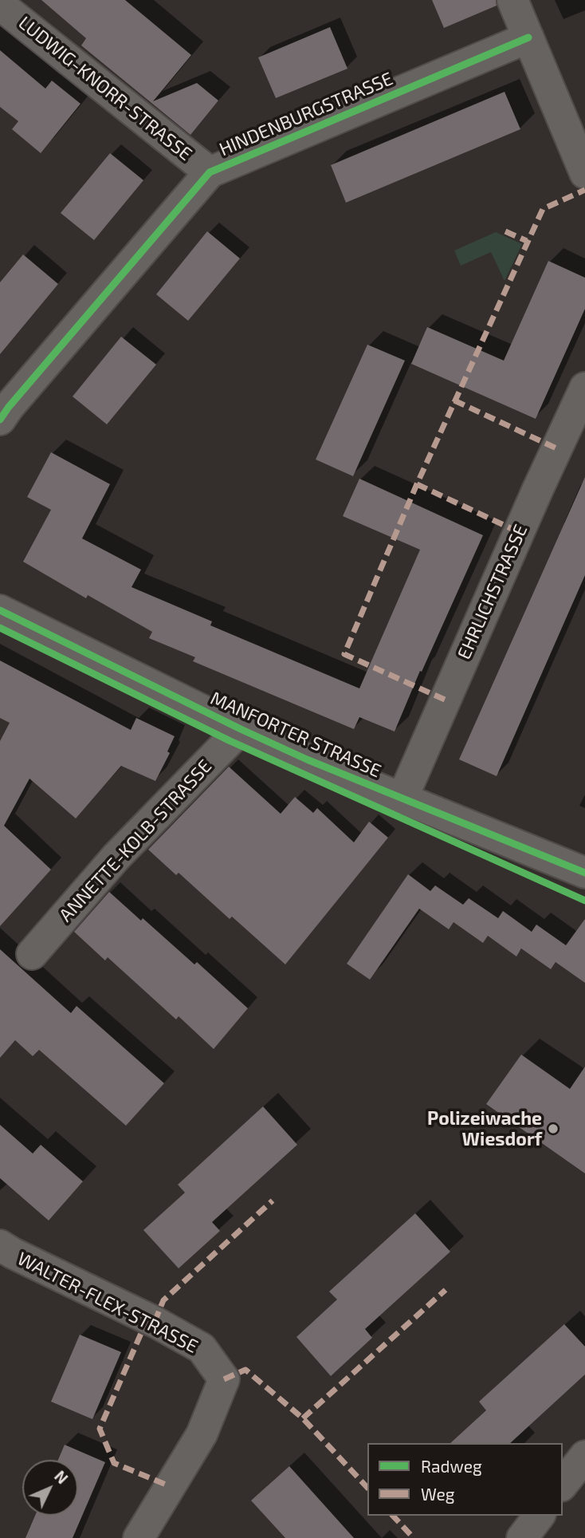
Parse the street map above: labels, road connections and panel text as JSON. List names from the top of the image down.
{
  "streets": {
    "street": [
      "LUDWIG-KNORR-STRASSE",
      "HINDENBURGSTRASSE",
      "EHRLICHSTRASSE",
      "MANFORTER STRASSE",
      "ANNETTE-KOLB-STRASSE",
      "WALTER-FLEX-STRASSE"
    ]
  },
  "crossings": [
    ["LUDWIG-KNORR-STRASSE", "HINDENBURGSTRASSE"],
    ["EHRLICHSTRASSE", "MANFORTER STRASSE"],
    ["MANFORTER STRASSE", "ANNETTE-KOLB-STRASSE"]
  ],
  "places": ["Polizeiwache Wiesdorf"],
  "legend": ["Radweg", "Weg"],
  "north": "top right"
}
